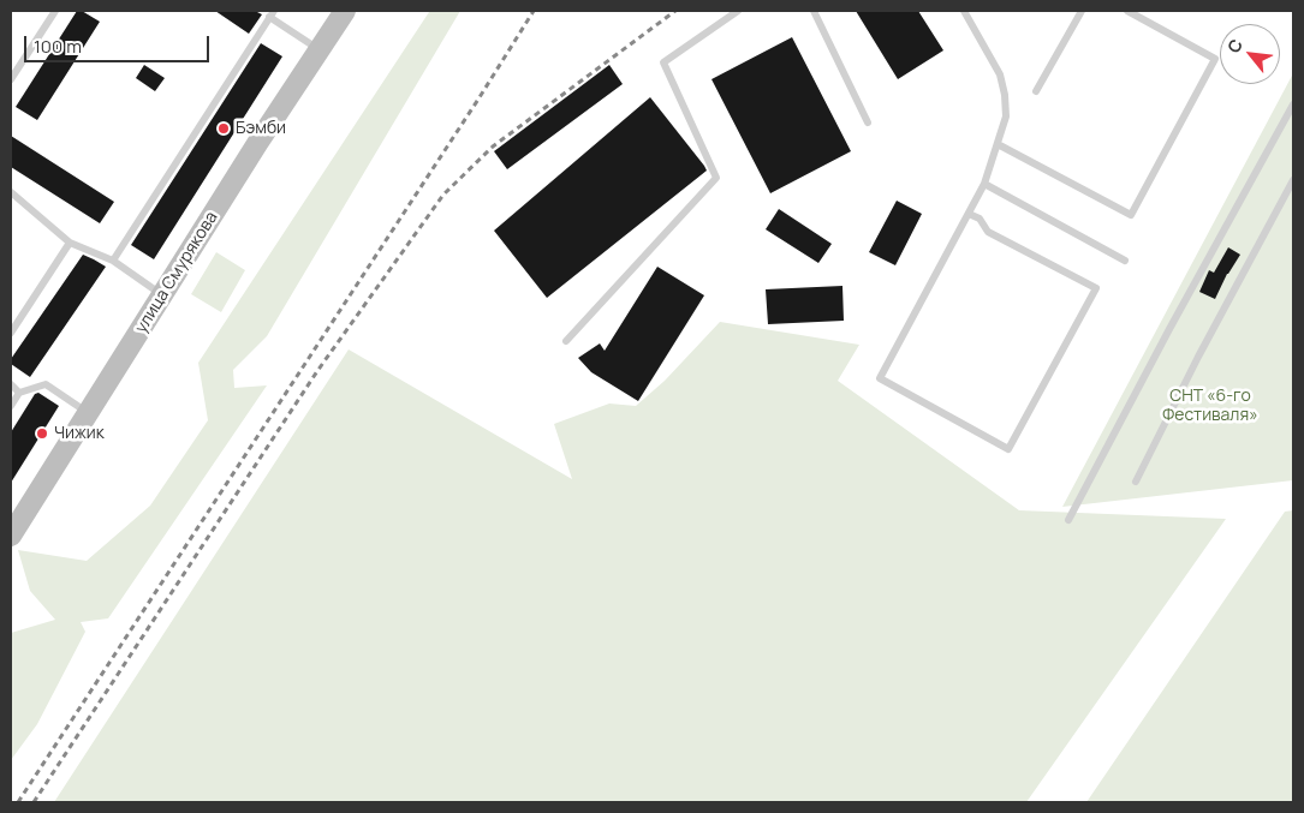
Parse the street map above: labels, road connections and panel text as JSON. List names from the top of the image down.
{
  "streets": {
    "street": ["улица Смурякова"]
  },
  "parks": ["СНТ «6-го Фестиваля»"],
  "places": ["Бэмби", "Чижик"],
  "scale_bar": "100 m",
  "north": "top left"
}
